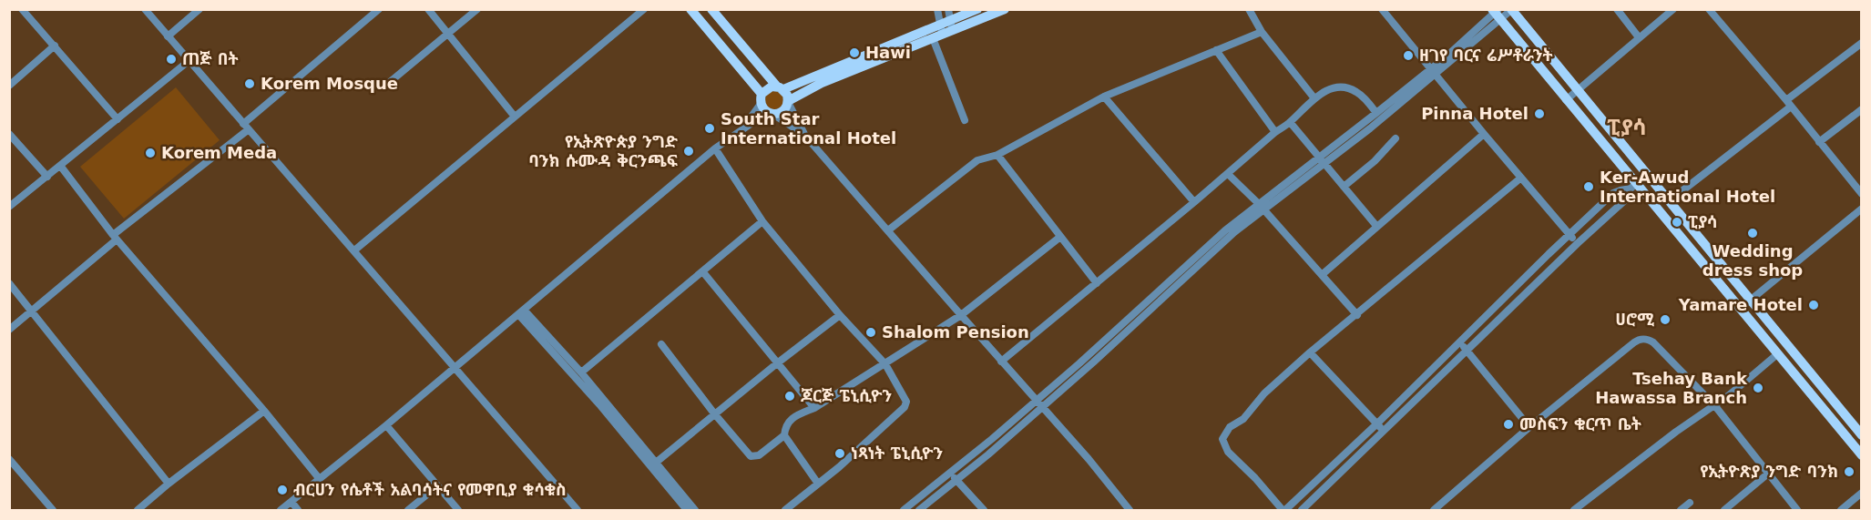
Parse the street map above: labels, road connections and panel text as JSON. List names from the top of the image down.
{
  "districts": ["ፒያሳ"],
  "places": [
    "Hawi",
    "ዘገየ ባርና ሬሥቶራንት",
    "ጠጅ በት",
    "Korem Mosque",
    "Pinna Hotel",
    "South Star International Hotel",
    "የኢትጽዮጵያ ንግድ ባንክ ሱሙዳ ቅርንጫፍ",
    "Korem Meda",
    "Ker-Awud International Hotel",
    "ፒያሳ",
    "Wedding dress shop",
    "Yamare Hotel",
    "ሀሮሚ",
    "Shalom Pension",
    "Tsehay Bank Hawassa Branch",
    "ጆርጅ ፔኒሲዮን",
    "መስፍን ቁርጥ ቤት",
    "ነጻነት ፔኒሲዮን",
    "የኢትዮጽያ ንግድ ባንክ",
    "ብርሀን የሴቶች አልባሳትና የመዋቢያ ቁሳቁስ"
  ]
}
